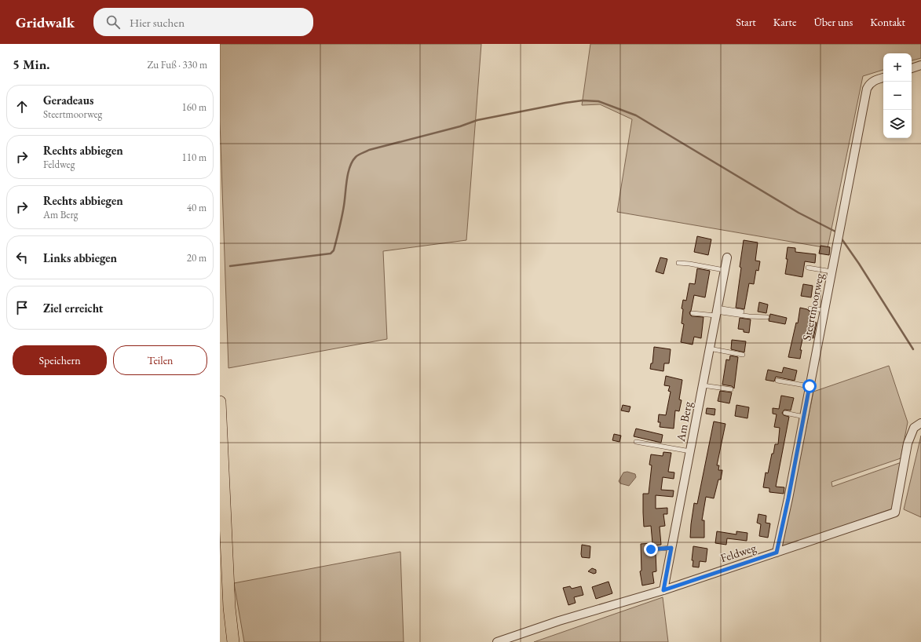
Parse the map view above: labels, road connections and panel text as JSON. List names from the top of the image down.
{
  "streets": {
    "street": ["Steertmoorweg", "Am Berg", "Feldweg"]
  },
  "crossings": [
    ["Steertmoorweg", "Feldweg"],
    ["Am Berg", "Feldweg"]
  ],
  "page": {
    "header": "Gridwalk",
    "search": "Hier suchen",
    "nav": [
      "Start",
      "Karte",
      "Über uns",
      "Kontakt"
    ],
    "heading": ["5 Min.", "Zu Fuß · 330 m"],
    "map_buttons": ["+", "−"],
    "list": [
      ["Geradeaus", "Steertmoorweg", "160 m"],
      ["Rechts abbiegen", "Feldweg", "110 m"],
      ["Rechts abbiegen", "Am Berg", "40 m"],
      ["Links abbiegen", "20 m"],
      "Ziel erreicht"
    ],
    "buttons": ["Speichern", "Teilen"]
  }
}
